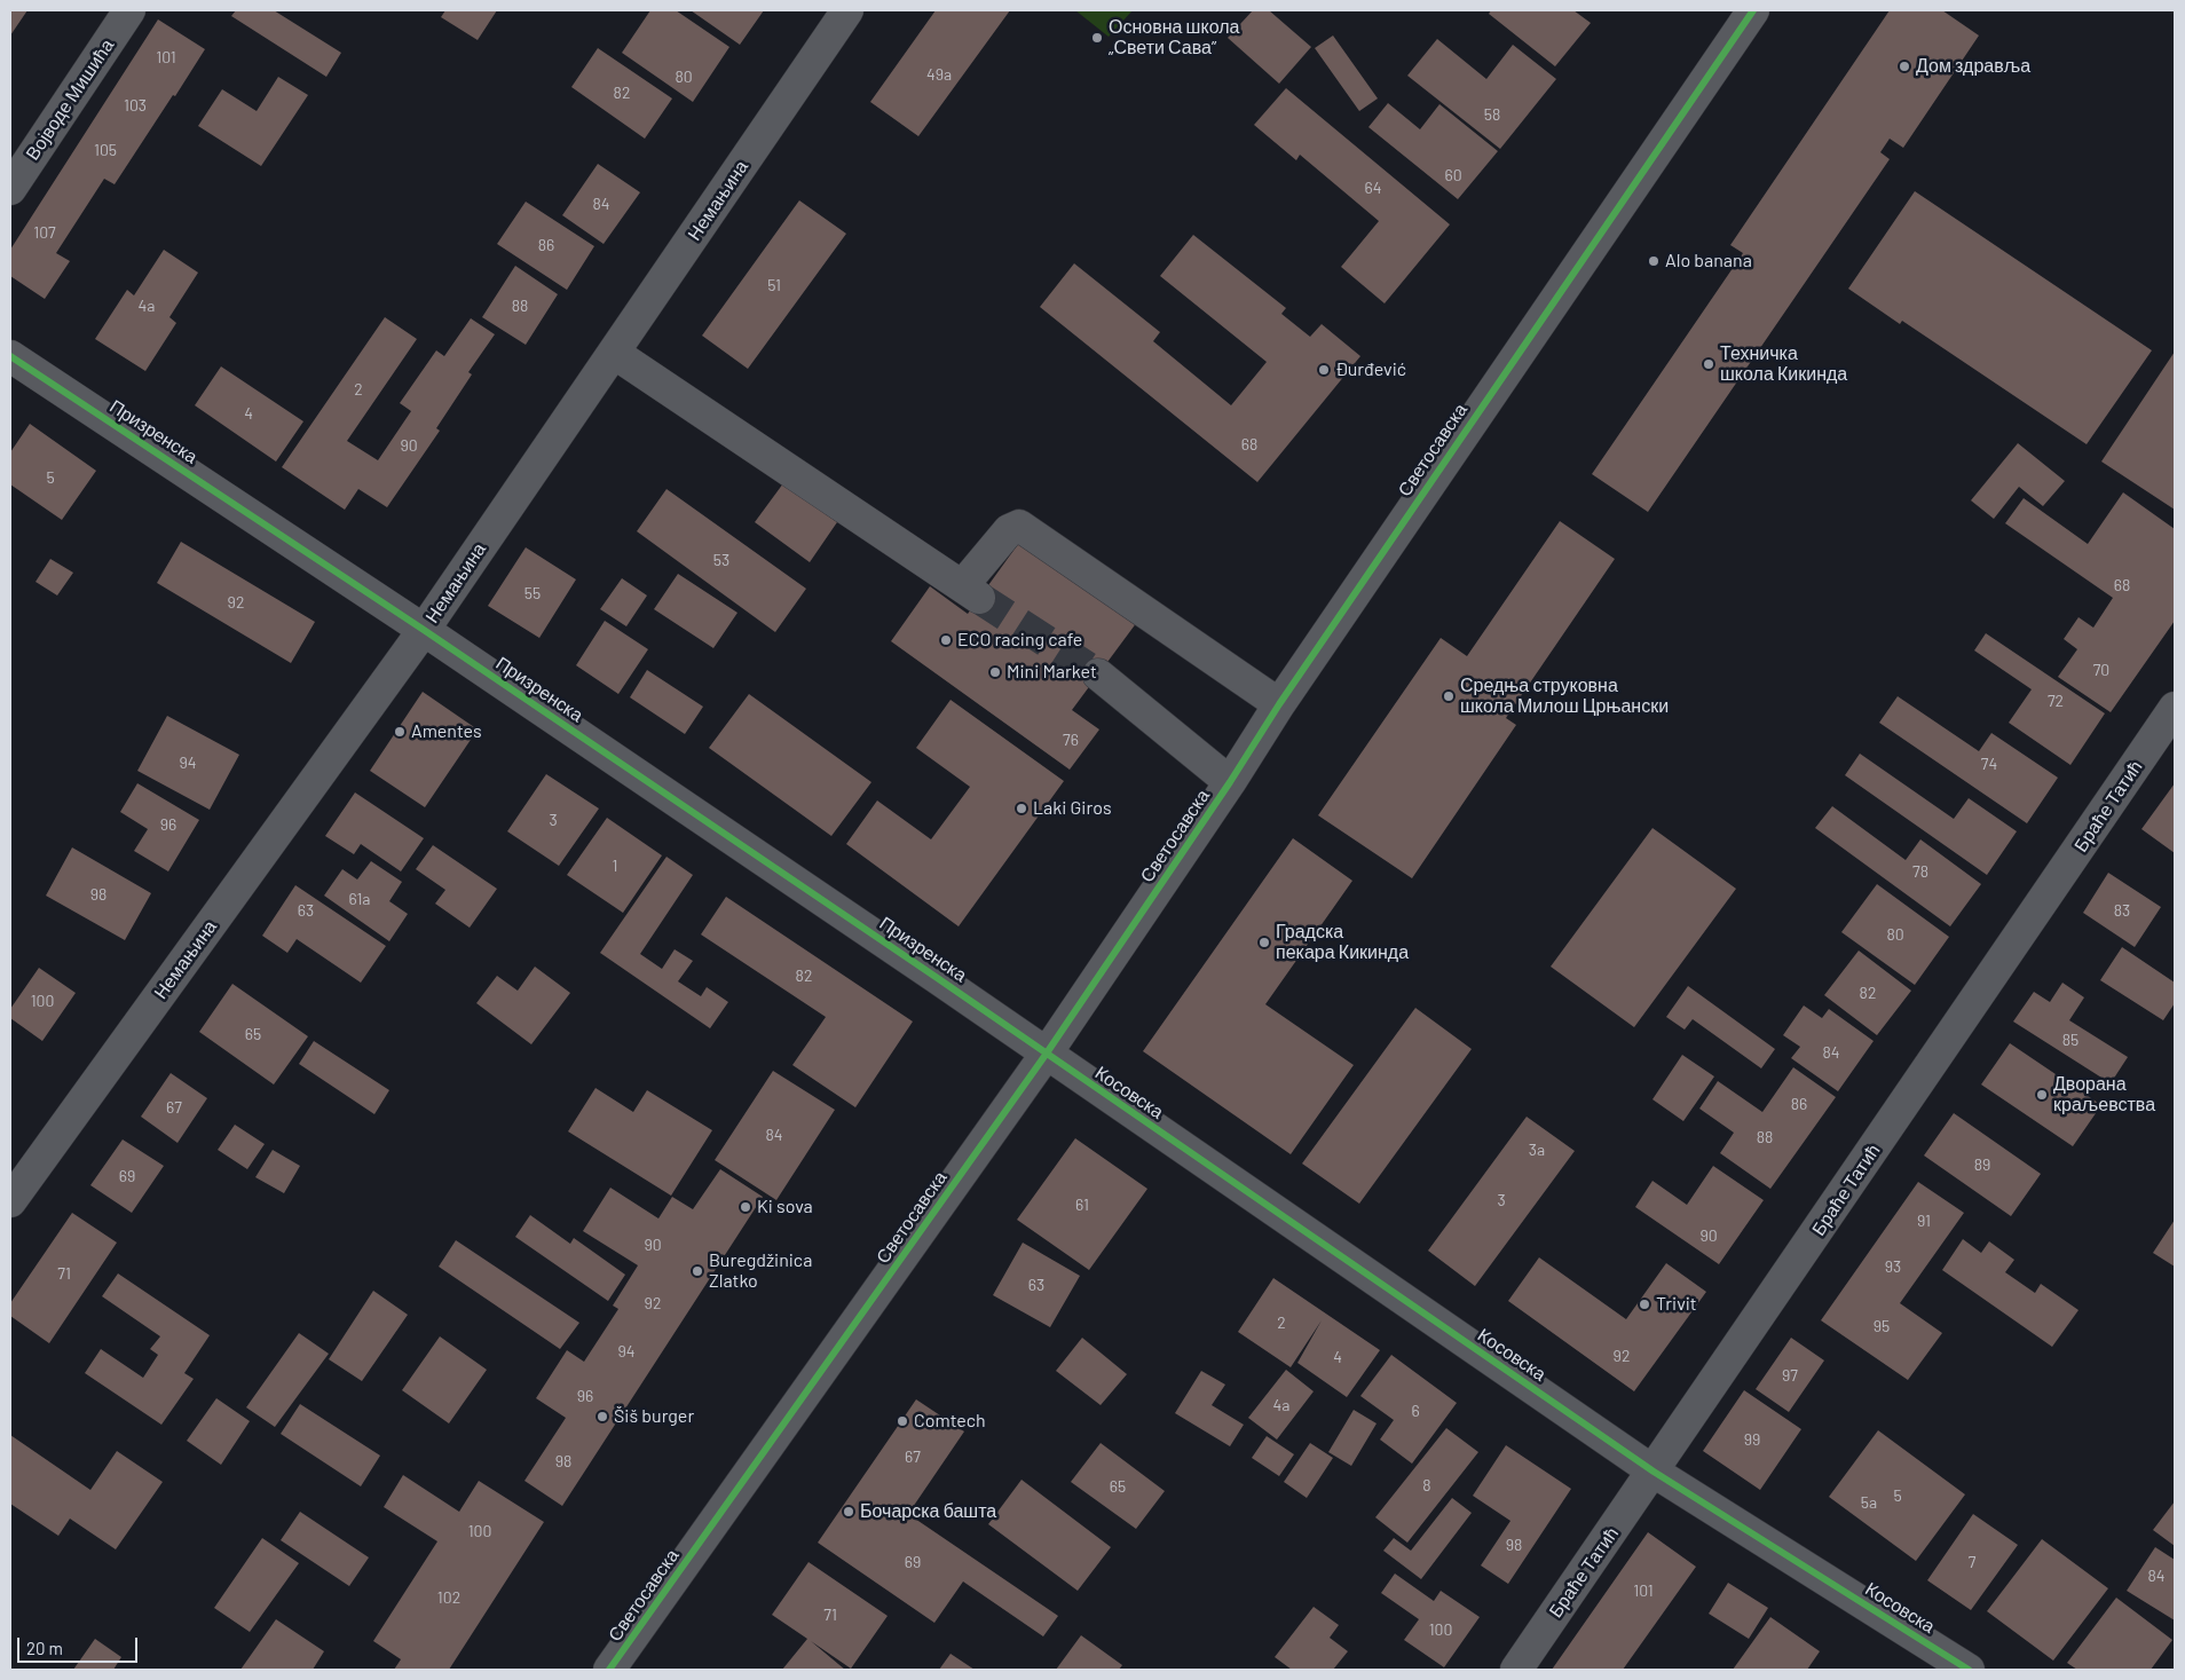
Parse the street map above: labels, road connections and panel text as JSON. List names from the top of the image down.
{
  "streets": {
    "street": [
      "Војводе Мишића",
      "Немањина",
      "Призренска",
      "Светосавска",
      "Браће Татић",
      "Косовска"
    ]
  },
  "crossings": [
    ["Немањина", "Призренска"],
    ["Призренска", "Светосавска"],
    ["Призренска", "Косовска"],
    ["Светосавска", "Косовска"],
    ["Браће Татић", "Косовска"]
  ],
  "places": [
    "Основна школа „Свети Сава”",
    "Дом здравља",
    "Alo banana",
    "Техничка школа Кикинда",
    "Đurđević",
    "ECO racing cafe",
    "Mini Market",
    "Средња струковна школа Милош Црњански",
    "Amentes",
    "Laki Giros",
    "Градска пекара Кикинда",
    "Дворана краљевства",
    "Ki sova",
    "Buregdžinica Zlatko",
    "Trivit",
    "Šiš burger",
    "Comtech",
    "Бочарска башта"
  ],
  "house_numbers": [
    "101",
    "49a",
    "80",
    "82",
    "103",
    "58",
    "105",
    "60",
    "64",
    "84",
    "107",
    "86",
    "51",
    "4a",
    "88",
    "2",
    "4",
    "68",
    "90",
    "5",
    "53",
    "68",
    "55",
    "92",
    "70",
    "72",
    "76",
    "94",
    "74",
    "3",
    "96",
    "1",
    "78",
    "98",
    "61a",
    "63",
    "83",
    "80",
    "82",
    "82",
    "100",
    "65",
    "85",
    "84",
    "86",
    "67",
    "84",
    "88",
    "3a",
    "89",
    "69",
    "3",
    "61",
    "91",
    "90",
    "90",
    "93",
    "71",
    "63",
    "92",
    "2",
    "95",
    "94",
    "92",
    "4",
    "97",
    "96",
    "4a",
    "6",
    "99",
    "67",
    "98",
    "8",
    "65",
    "5",
    "5a",
    "100",
    "98",
    "69",
    "7",
    "84",
    "101",
    "102",
    "71",
    "100"
  ],
  "scale_bar": "20 m"
}
